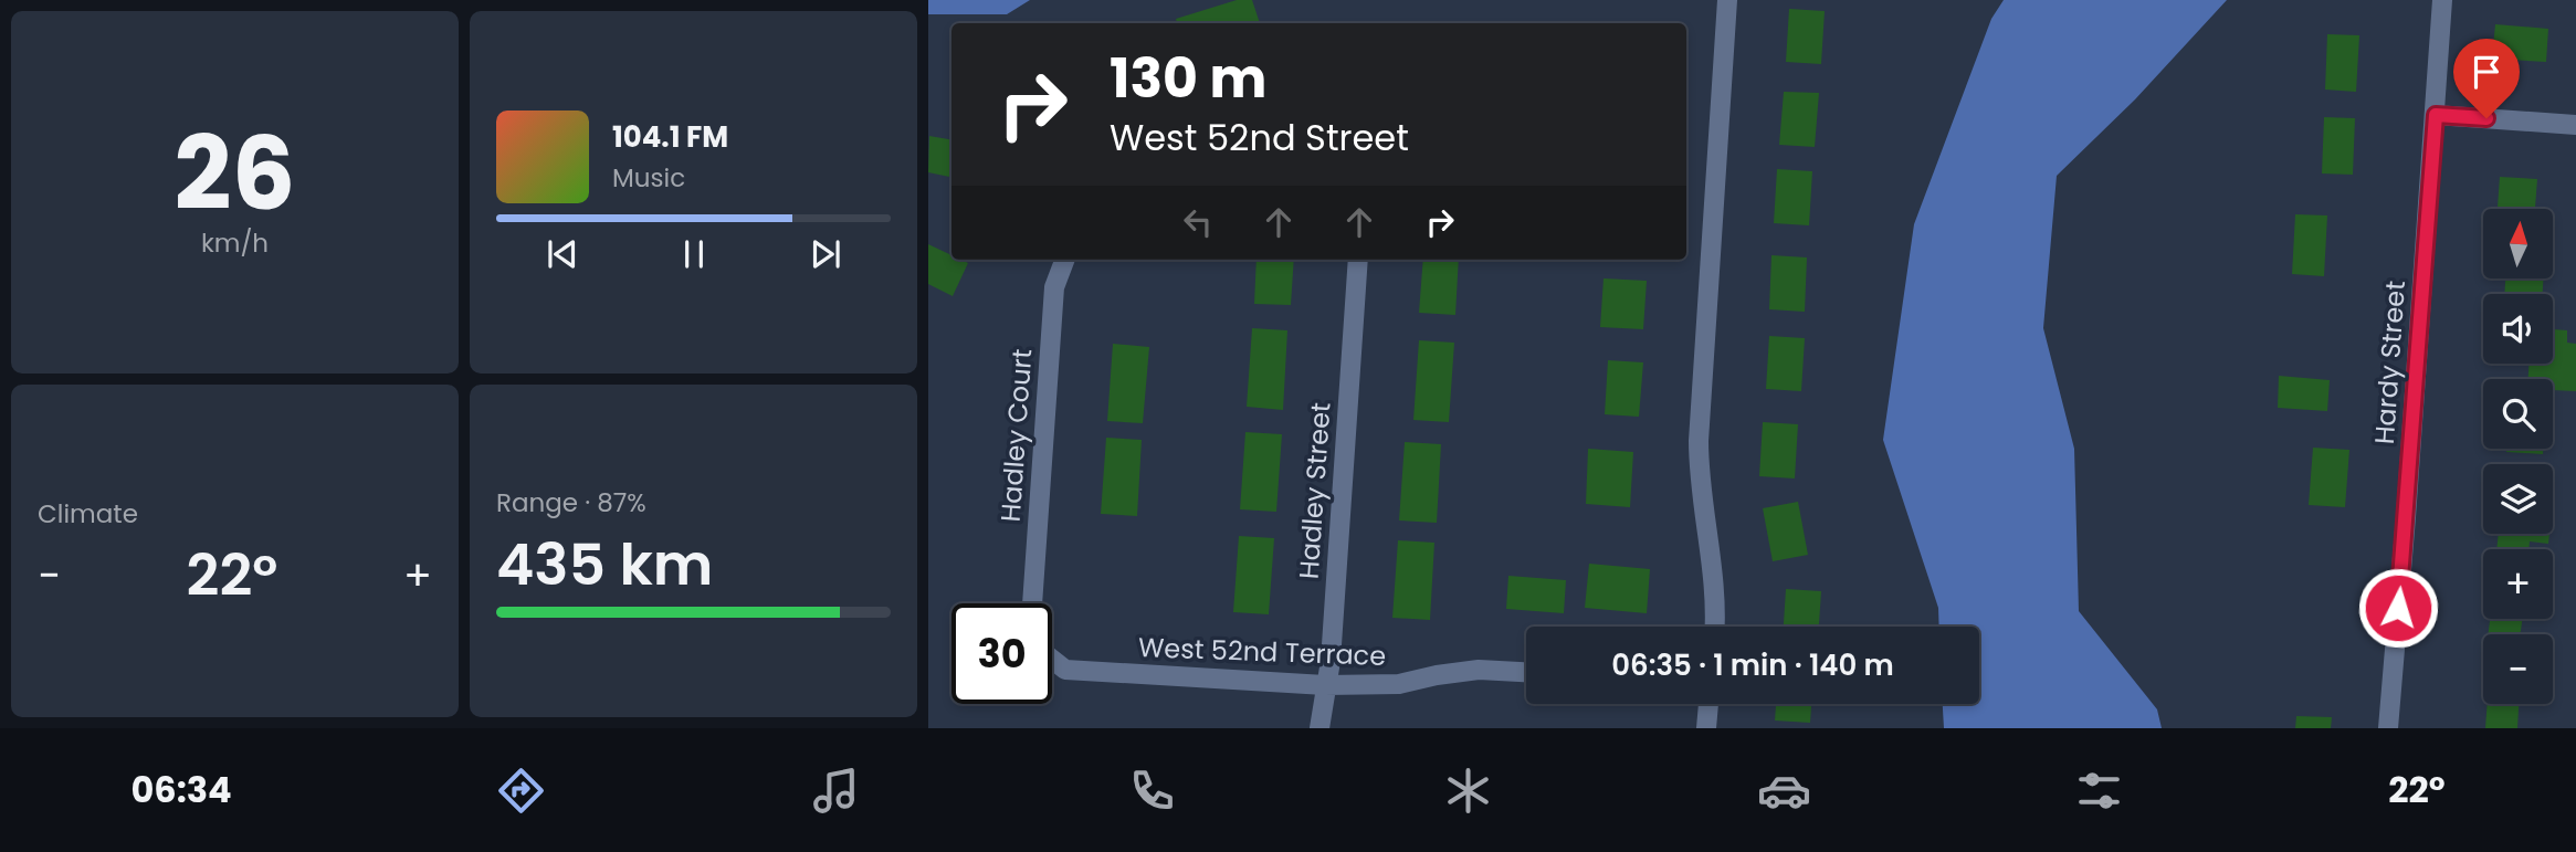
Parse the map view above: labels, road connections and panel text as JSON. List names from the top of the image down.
{
  "streets": {
    "street": [
      "Hardy Street",
      "Hadley Court",
      "Hadley Street",
      "West 52nd Terrace"
    ]
  },
  "crossings": [
    ["Hadley Street", "West 52nd Terrace"]
  ],
  "north": "top",
  "page": {
    "tile": [
      ["26", "km/h"],
      "Climate",
      ["Range · 87%", "435 km"]
    ],
    "turn": ["130 m", "West 52nd Street"],
    "song": ["104.1 FM", "Music"],
    "map_buttons": ["+", "−"],
    "heat": ["−", "22°", "+"],
    "limit": "30",
    "trip": "06:35 · 1 min · 140 m",
    "tabs": ["06:34", "22°"]
  }
}
